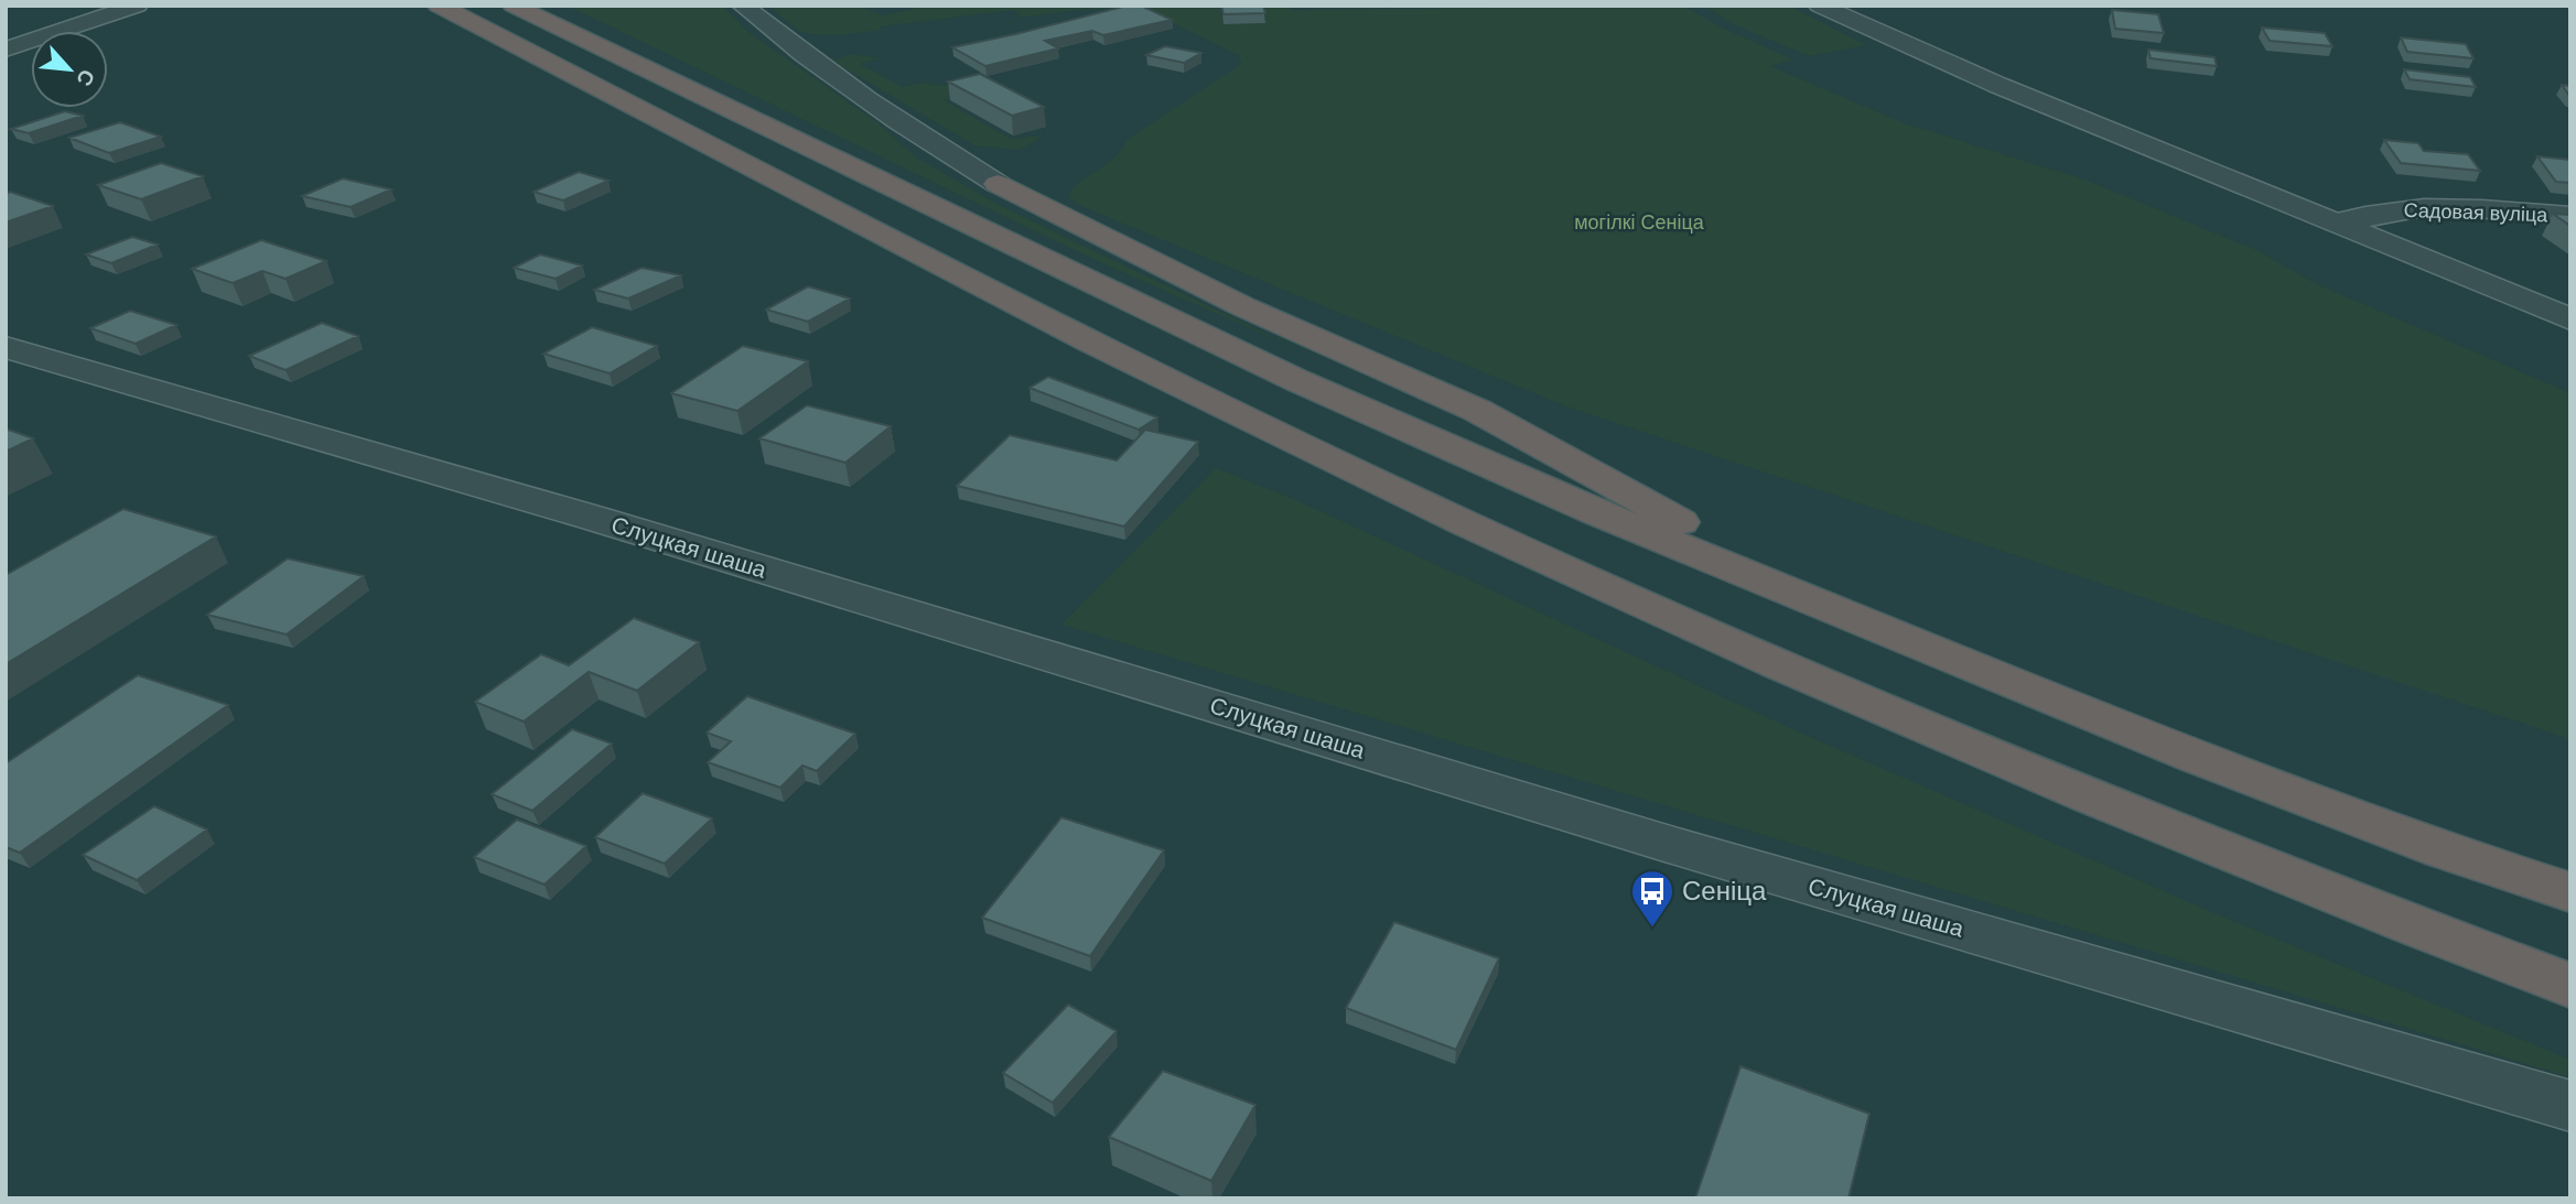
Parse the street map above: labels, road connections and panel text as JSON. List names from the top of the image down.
{
  "streets": {
    "street": ["Садовая вуліца", "Слуцкая шаша"]
  },
  "parks": ["могілкі Сеніца"],
  "places": {
    "bus stop": ["Сеніца"]
  },
  "north": "bottom right"
}
